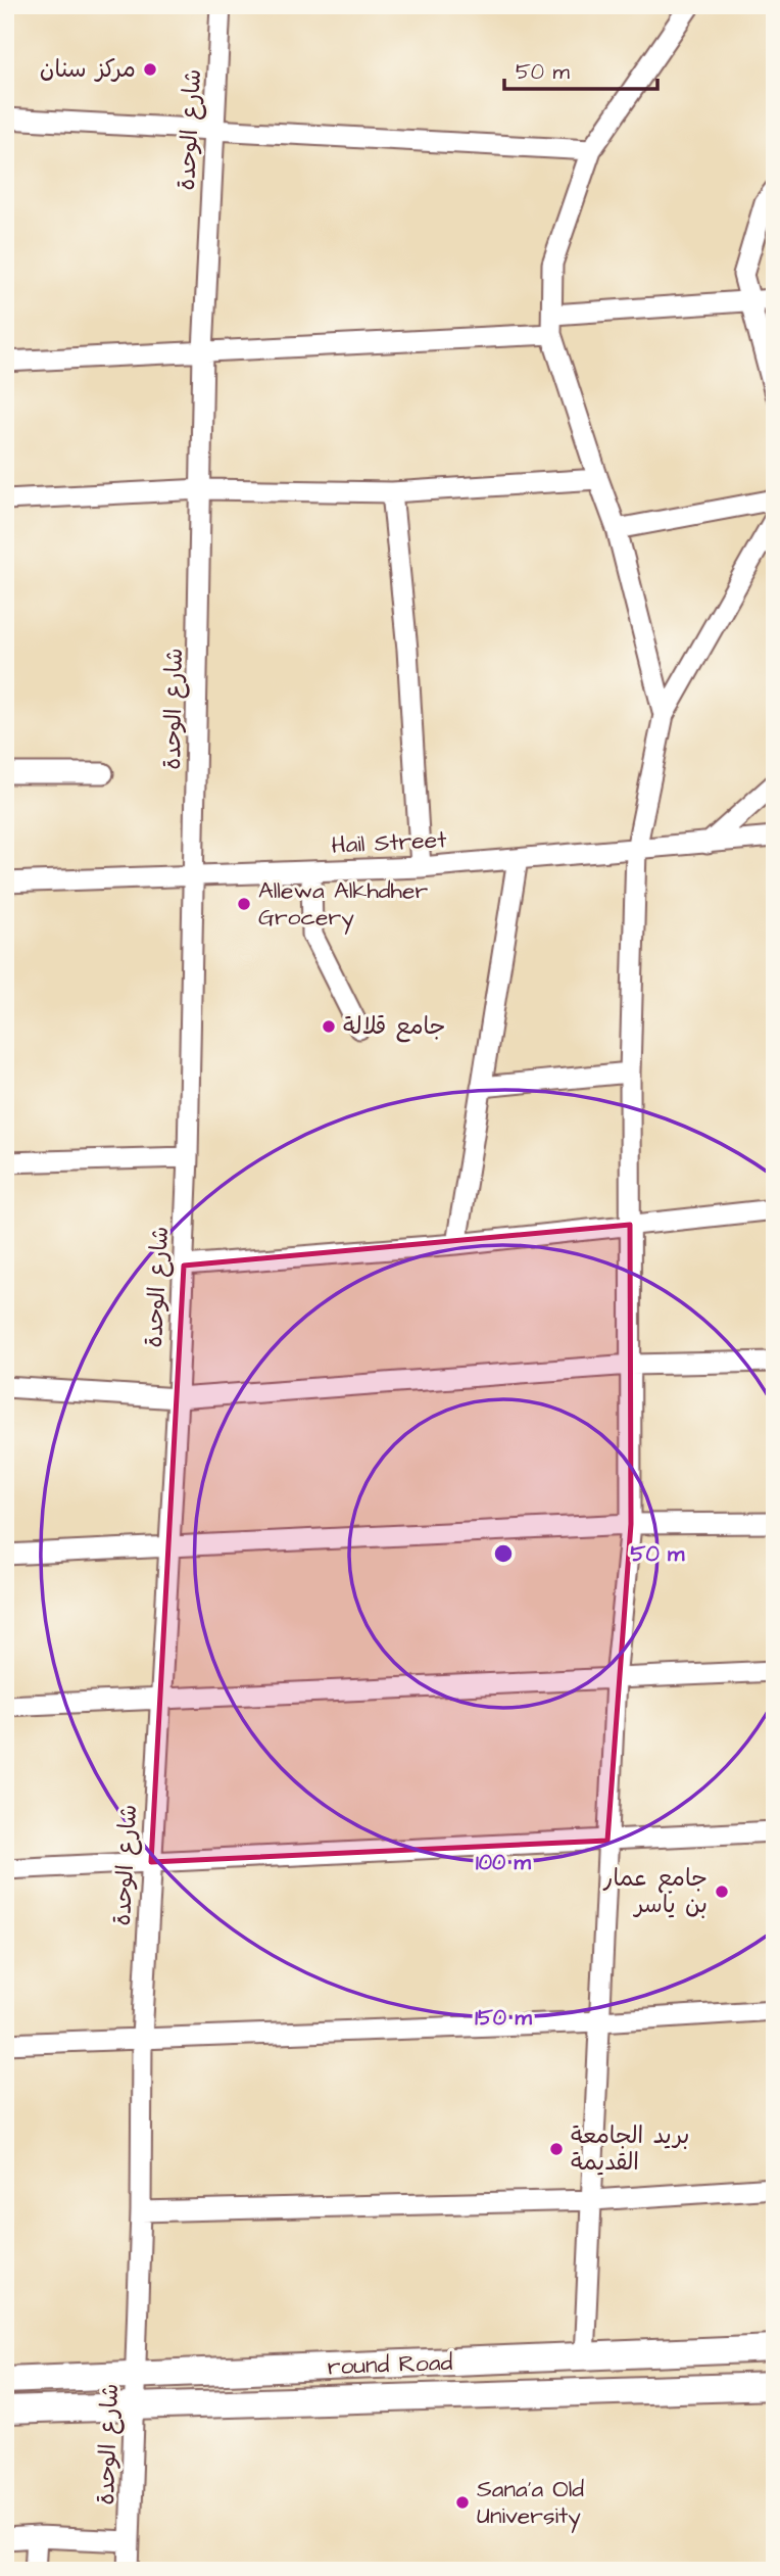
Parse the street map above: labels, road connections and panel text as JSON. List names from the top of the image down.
{
  "streets": {
    "main road": ["round Road"],
    "street": ["شارع الوحدة", "Hail Street"]
  },
  "crossings": [
    ["شارع الوحدة", "Hail Street"],
    ["شارع الوحدة", "round Road"]
  ],
  "places": [
    "مركز سنان",
    "Allewa Alkhdher Grocery",
    "جامع قلالة",
    "جامع عمار بن ياسر",
    "بريد الجامعة القديمة",
    "Sana'a Old University"
  ],
  "scale_bar": "50 m",
  "rings": ["50 m", "100 m", "150 m"]
}
